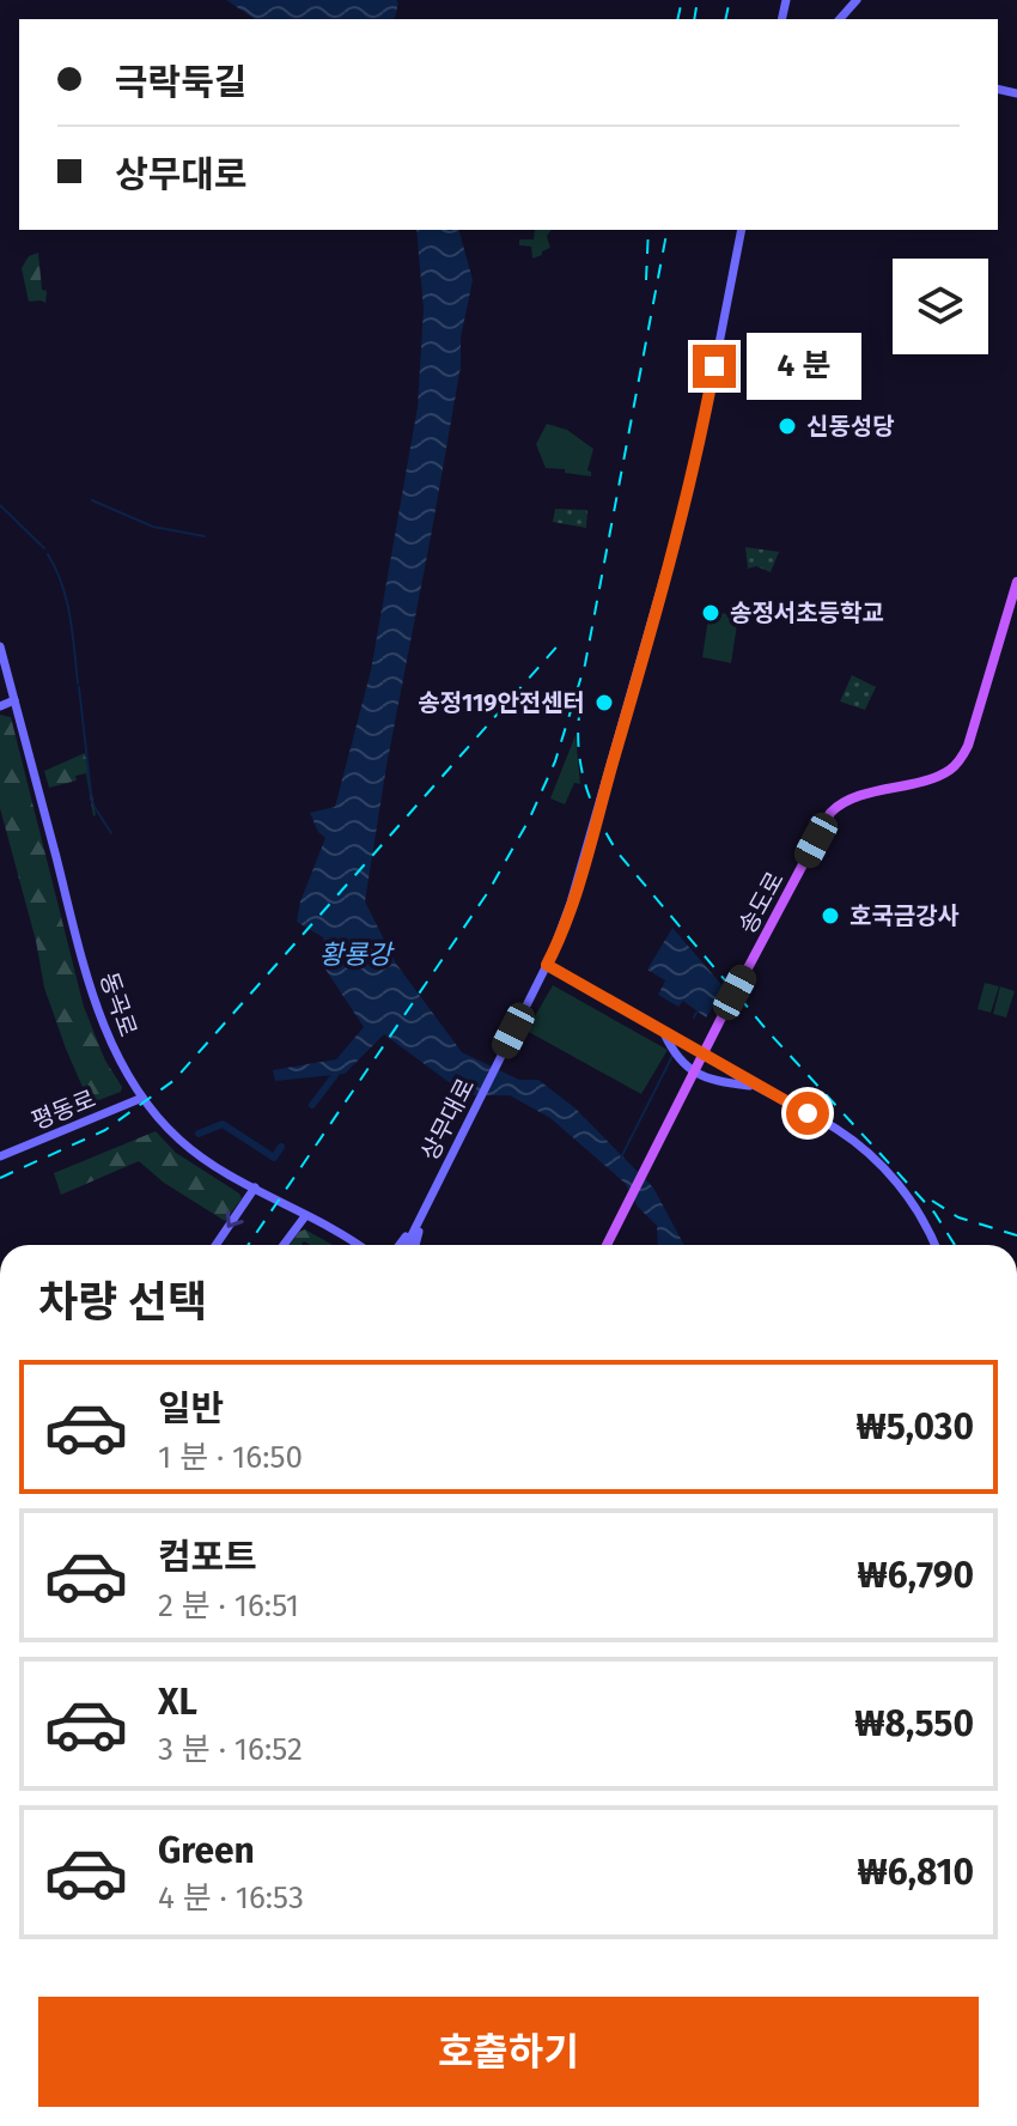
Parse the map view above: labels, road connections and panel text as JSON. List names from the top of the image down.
{
  "streets": {
    "main road": [
      "송도로",
      "동곡로",
      "평동로",
      "상무대로"
    ]
  },
  "crossings": [
    ["동곡로", "평동로"]
  ],
  "water": ["황룡강"],
  "places": [
    "신동성당",
    "송정서초등학교",
    "송정119안전센터",
    "호국금강사"
  ],
  "page": {
    "banner": ["극락둑길", "상무대로"],
    "bubble": "4 분",
    "heading": "차량 선택",
    "list": [
      {
        "name": "일반",
        "note": "1 분 · 16:50",
        "value": "₩5,030"
      },
      {
        "name": "컴포트",
        "note": "2 분 · 16:51",
        "value": "₩6,790"
      },
      {
        "name": "XL",
        "note": "3 분 · 16:52",
        "value": "₩8,550"
      },
      {
        "name": "Green",
        "note": "4 분 · 16:53",
        "value": "₩6,810"
      }
    ],
    "buttons": "호출하기"
  }
}
